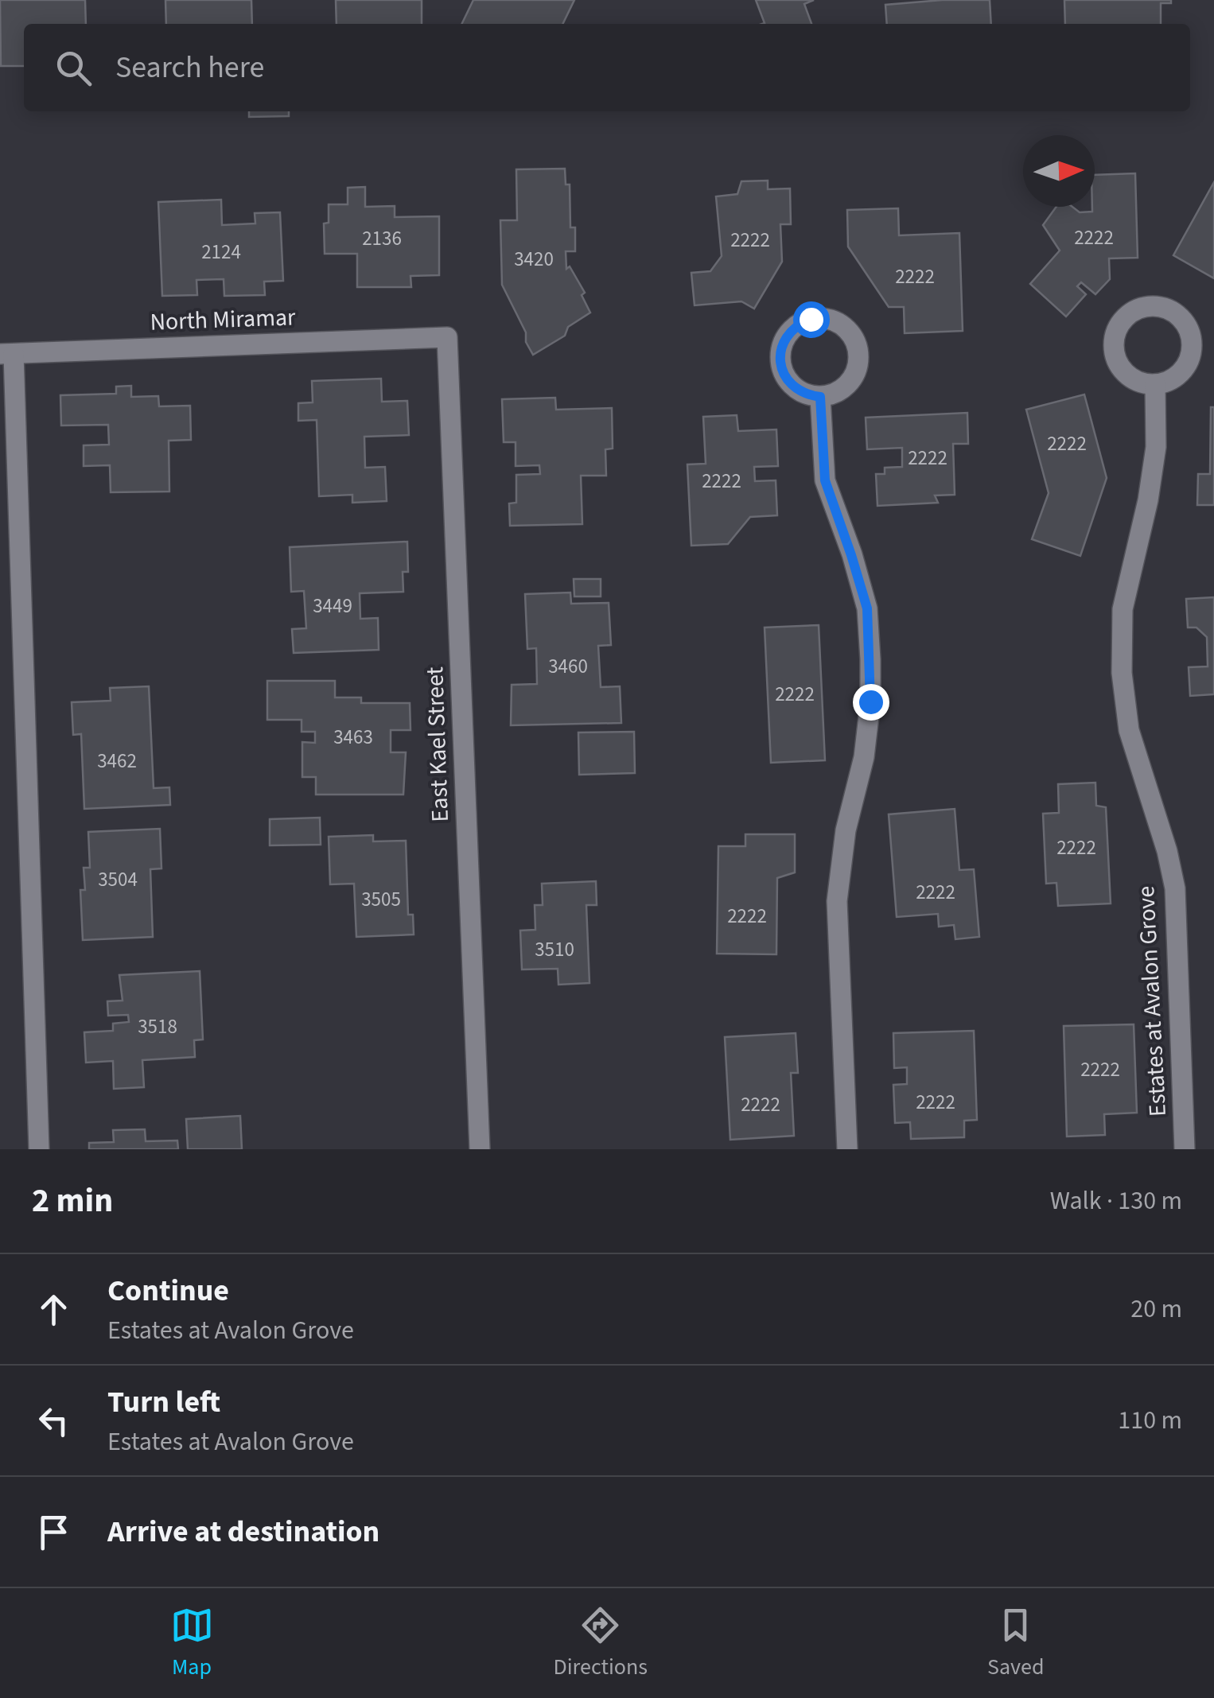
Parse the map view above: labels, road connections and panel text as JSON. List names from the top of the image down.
{
  "streets": {
    "street": ["North Miramar", "East Kael Street", "Estates at Avalon Grove"]
  },
  "crossings": [
    ["North Miramar", "East Kael Street"]
  ],
  "house_numbers": [
    "2222",
    "2136",
    "2222",
    "2124",
    "3420",
    "2222",
    "2222",
    "2222",
    "2222",
    "3449",
    "3460",
    "2222",
    "3463",
    "3462",
    "2222",
    "3504",
    "2222",
    "3505",
    "2222",
    "3510",
    "3518",
    "2222",
    "2222",
    "2222"
  ],
  "north": "right",
  "page": {
    "search": "Search here",
    "heading": ["2 min", "Walk · 130 m"],
    "list": [
      ["Continue", "Estates at Avalon Grove", "20 m"],
      ["Turn left", "Estates at Avalon Grove", "110 m"],
      "Arrive at destination"
    ],
    "nav": ["Map", "Directions", "Saved"]
  }
}
